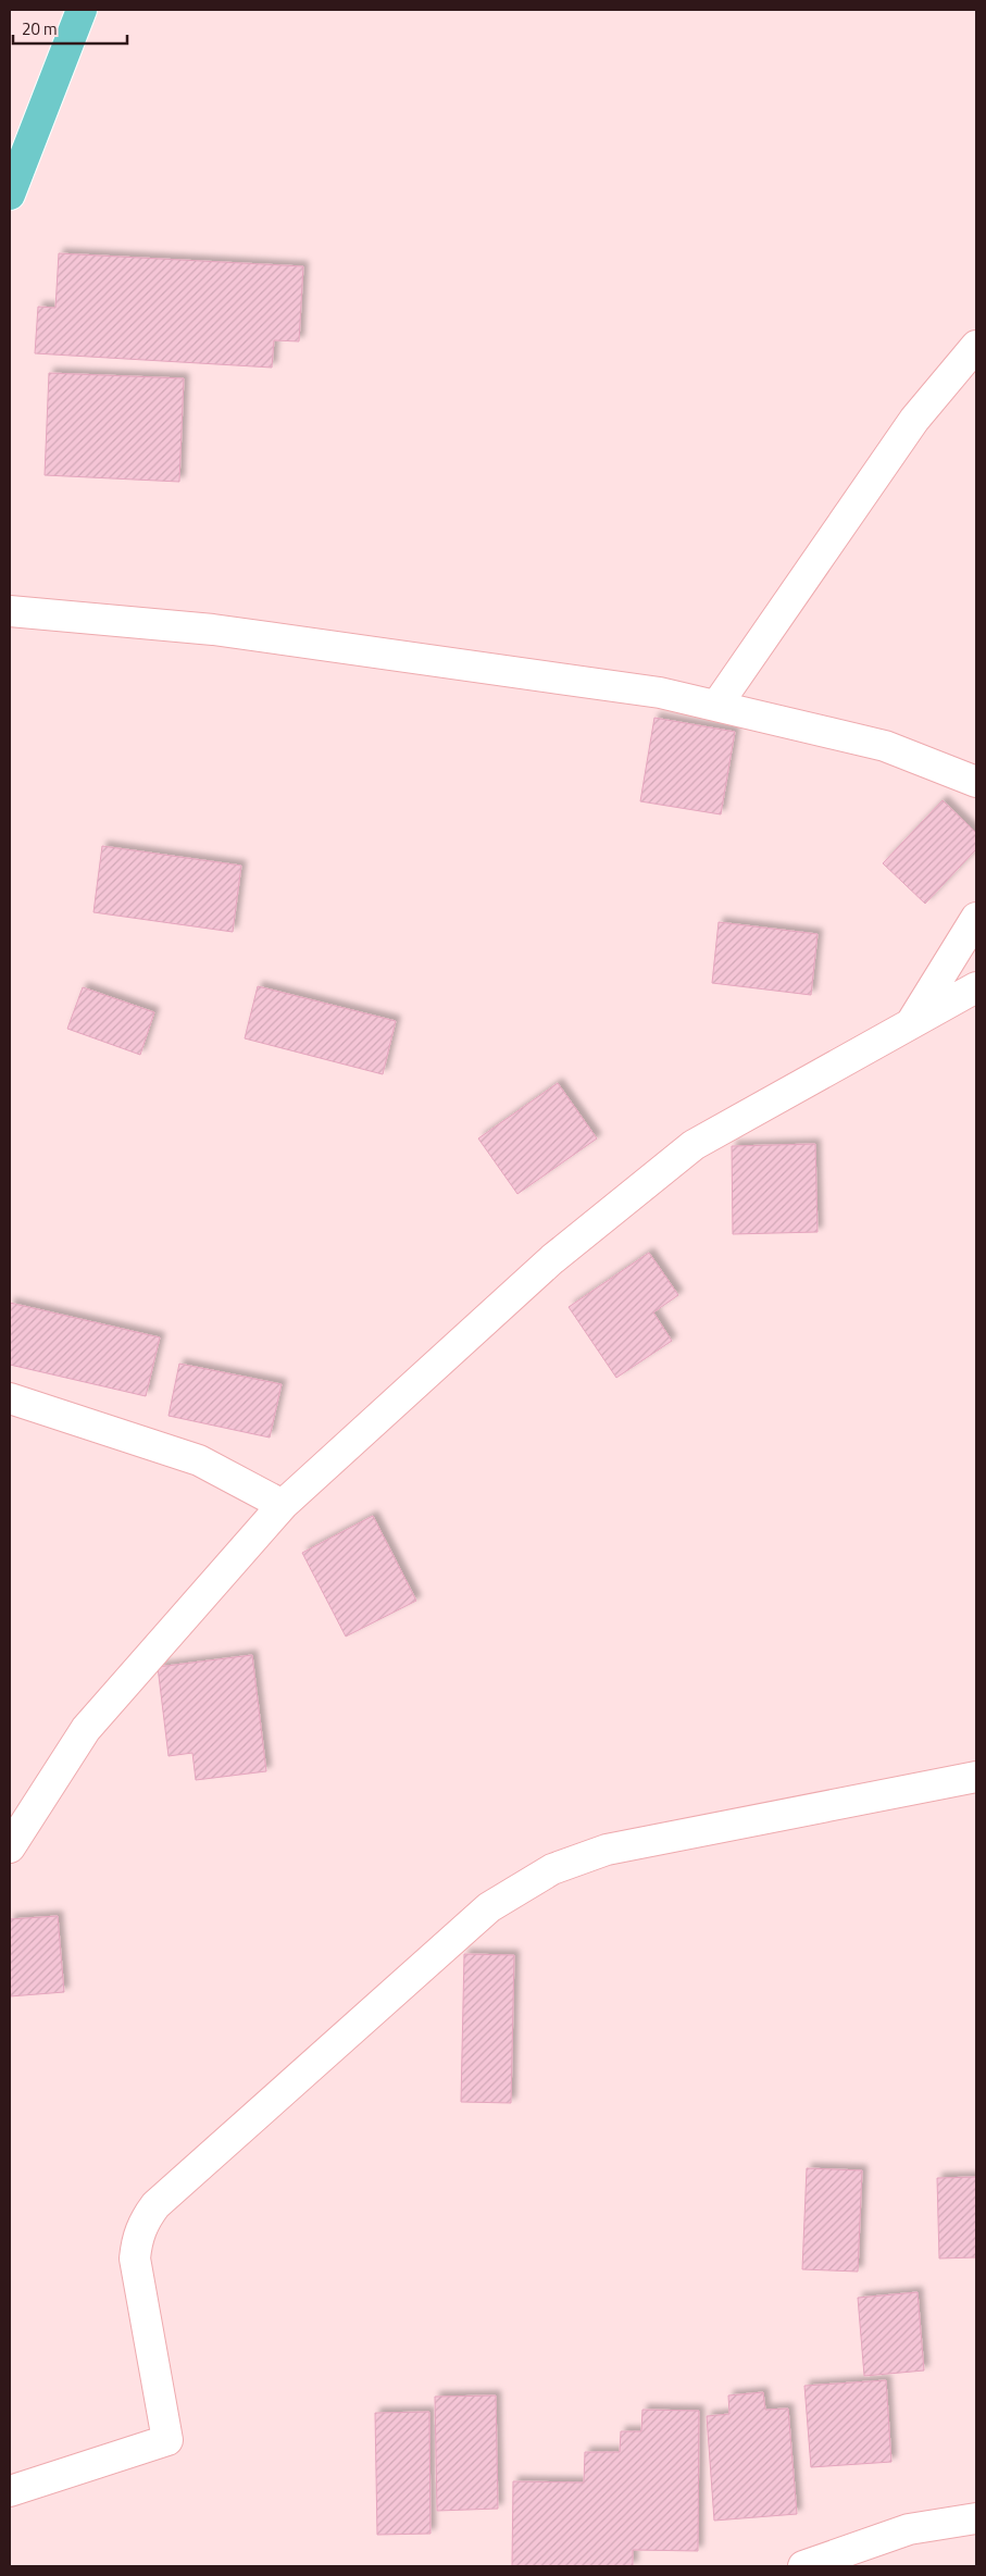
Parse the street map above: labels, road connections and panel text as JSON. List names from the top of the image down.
{
  "scale_bar": "20 m"
}
